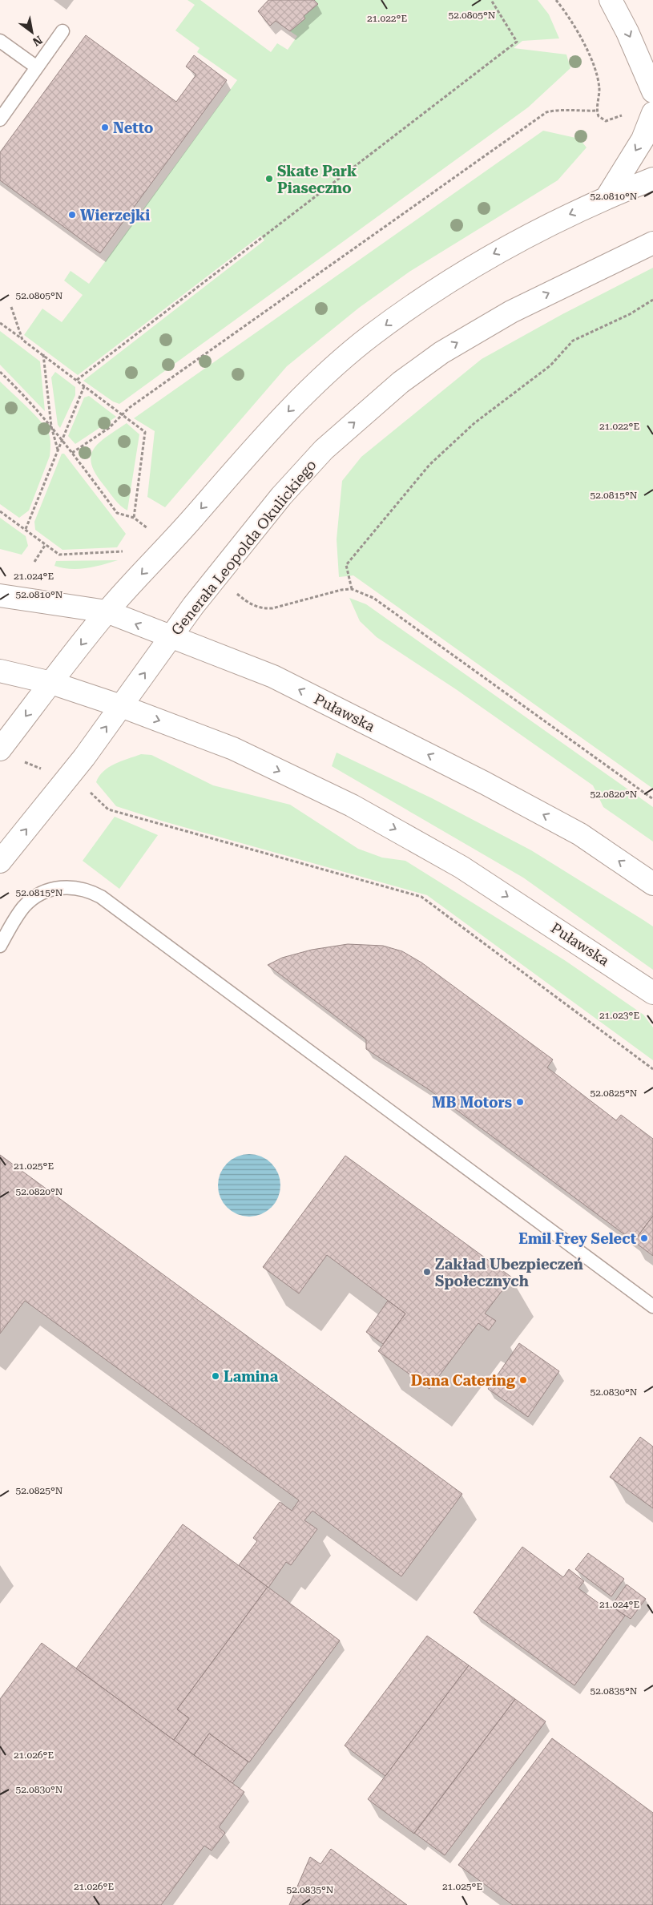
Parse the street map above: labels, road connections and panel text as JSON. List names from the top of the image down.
{
  "streets": {
    "main road": ["Generała Leopolda Okulickiego", "Puławska"]
  },
  "crossings": [
    ["Generała Leopolda Okulickiego", "Puławska"]
  ],
  "places": [
    "Netto",
    "Skate Park Piaseczno",
    "Wierzejki",
    "MB Motors",
    "Emil Frey Select",
    "Zakład Ubezpieczeń Społecznych",
    "Lamina",
    "Dana Catering"
  ],
  "north": "bottom right",
  "coordinates": [
    "52.0805°N",
    "21.022°E",
    "52.0810°N",
    "52.0815°N",
    "21.024°E",
    "52.0820°N",
    "21.023°E",
    "52.0825°N",
    "21.025°E",
    "52.0830°N",
    "52.0835°N",
    "21.026°E"
  ]
}
